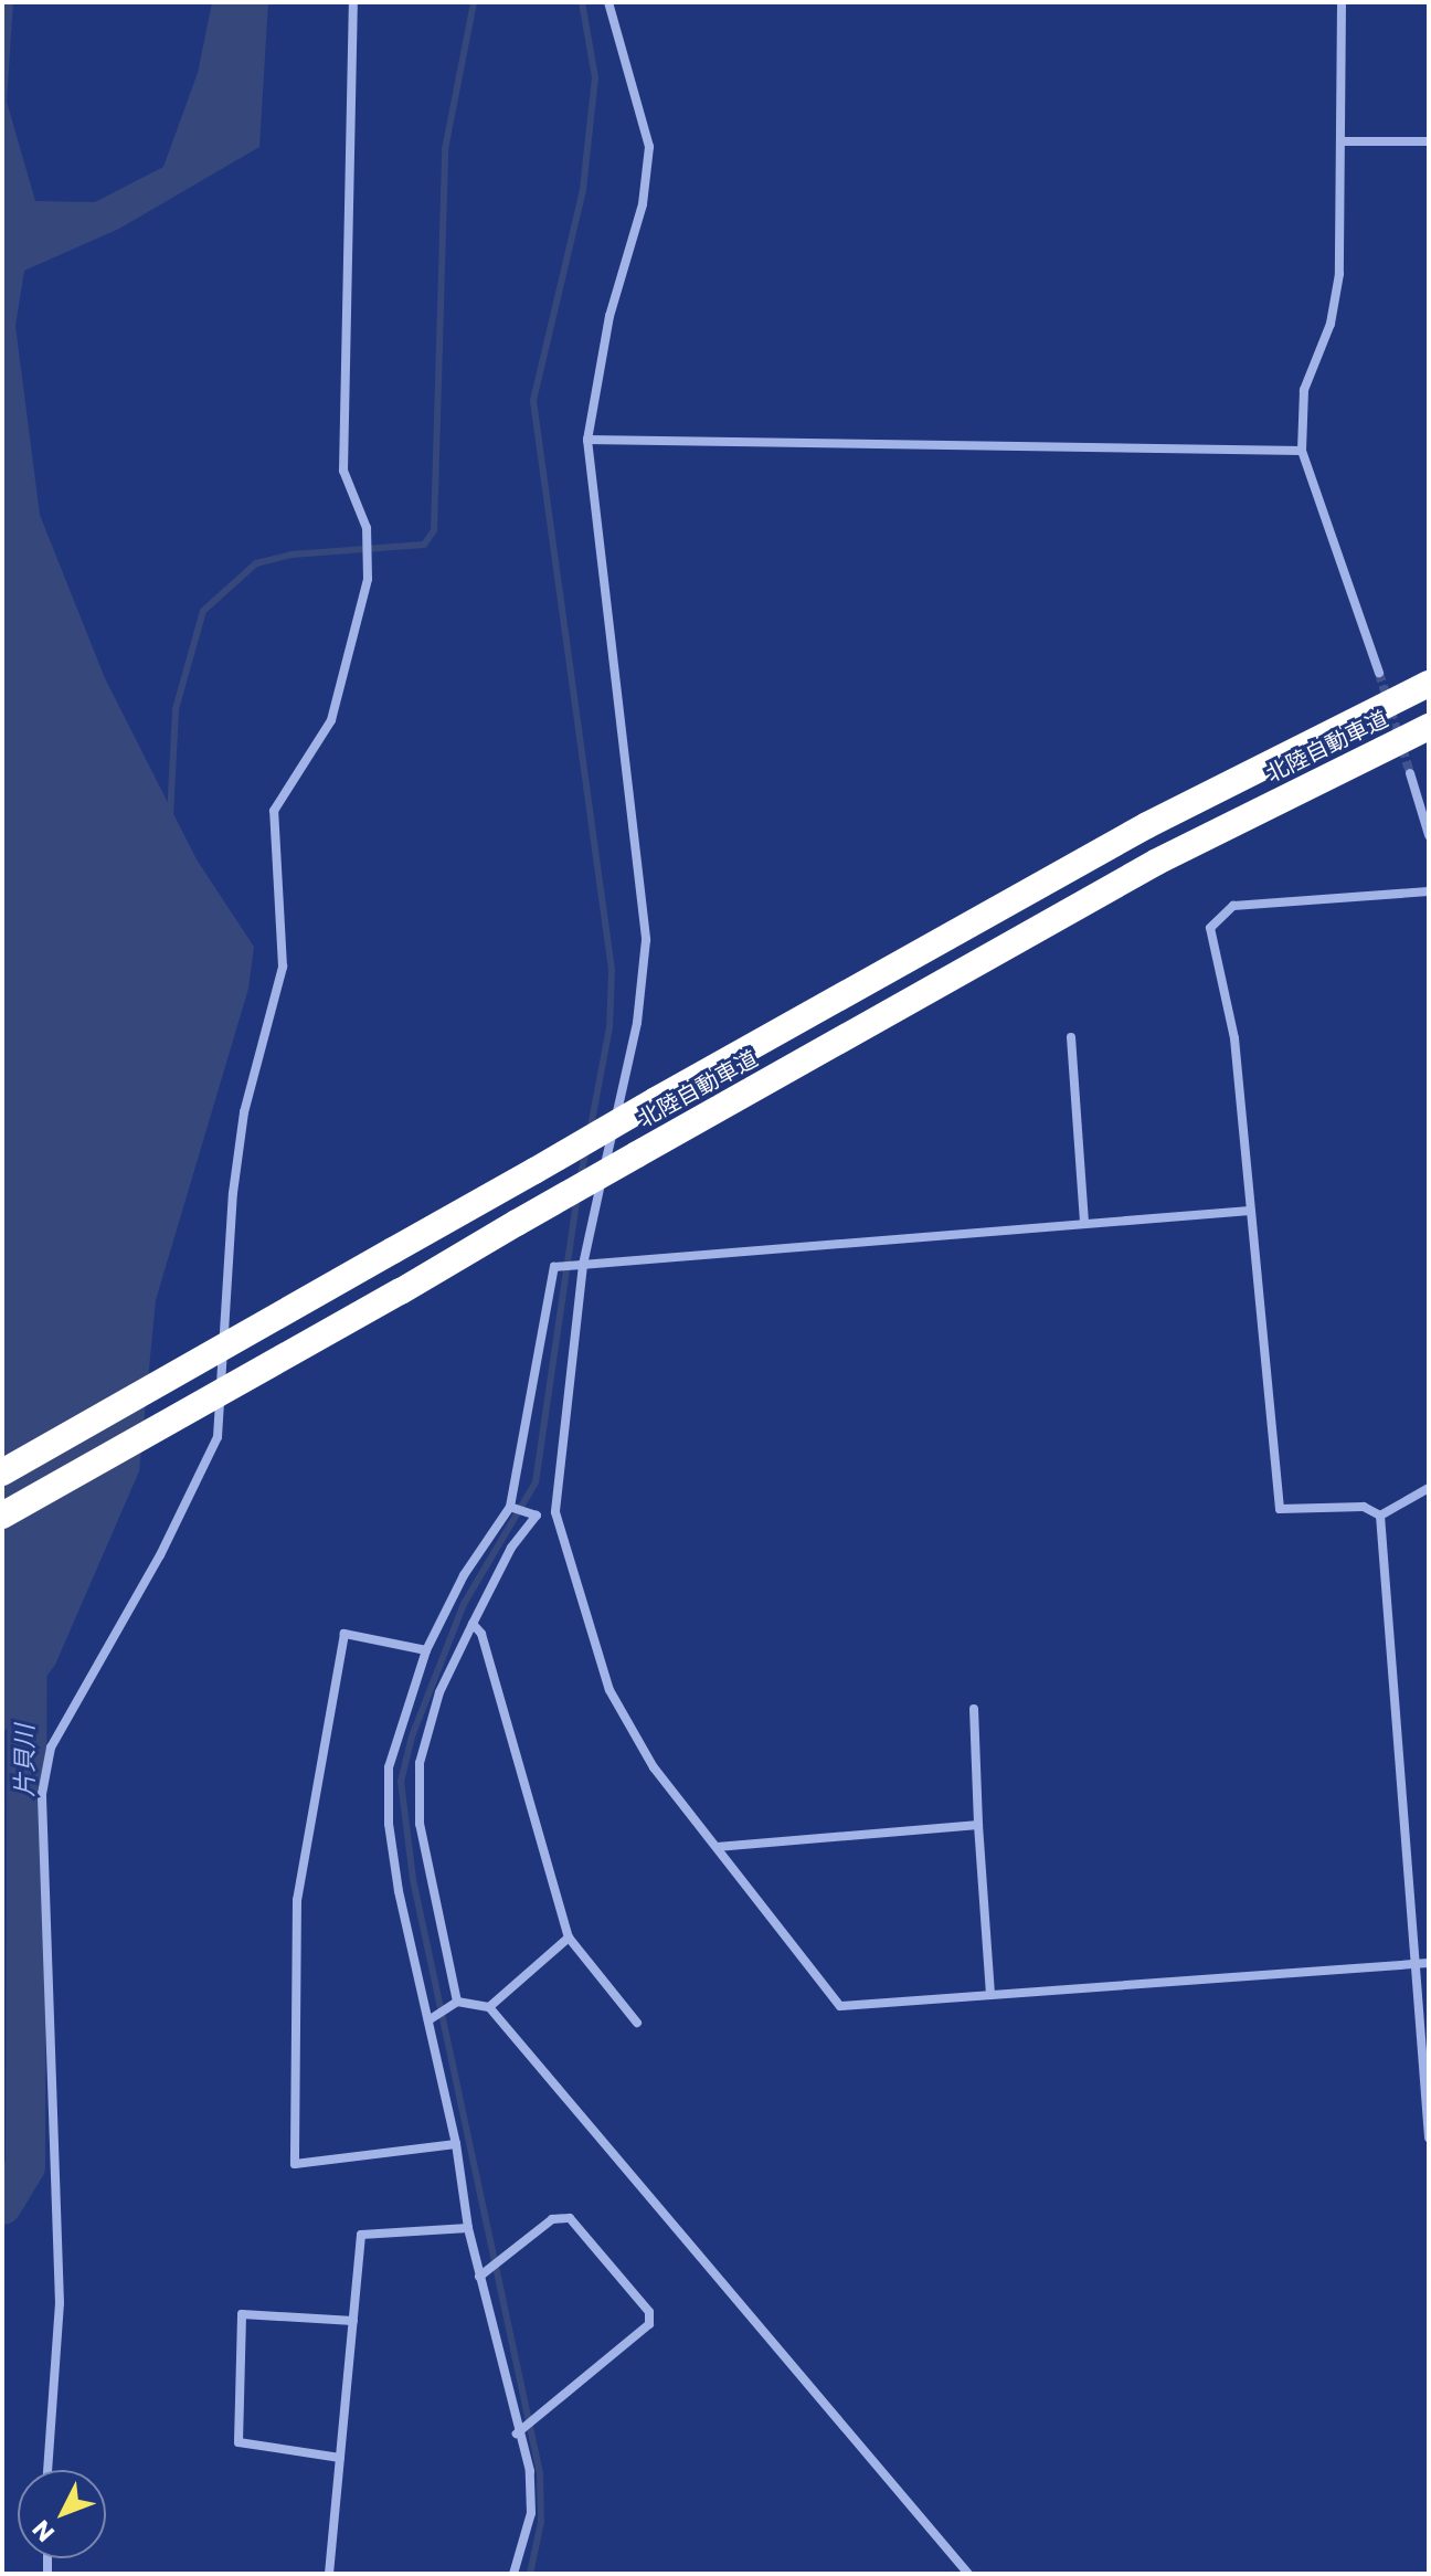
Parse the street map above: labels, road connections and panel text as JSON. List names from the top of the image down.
{
  "streets": {
    "highway": ["北陸自動車道"]
  },
  "water": ["片貝川"],
  "north": "bottom left"
}
